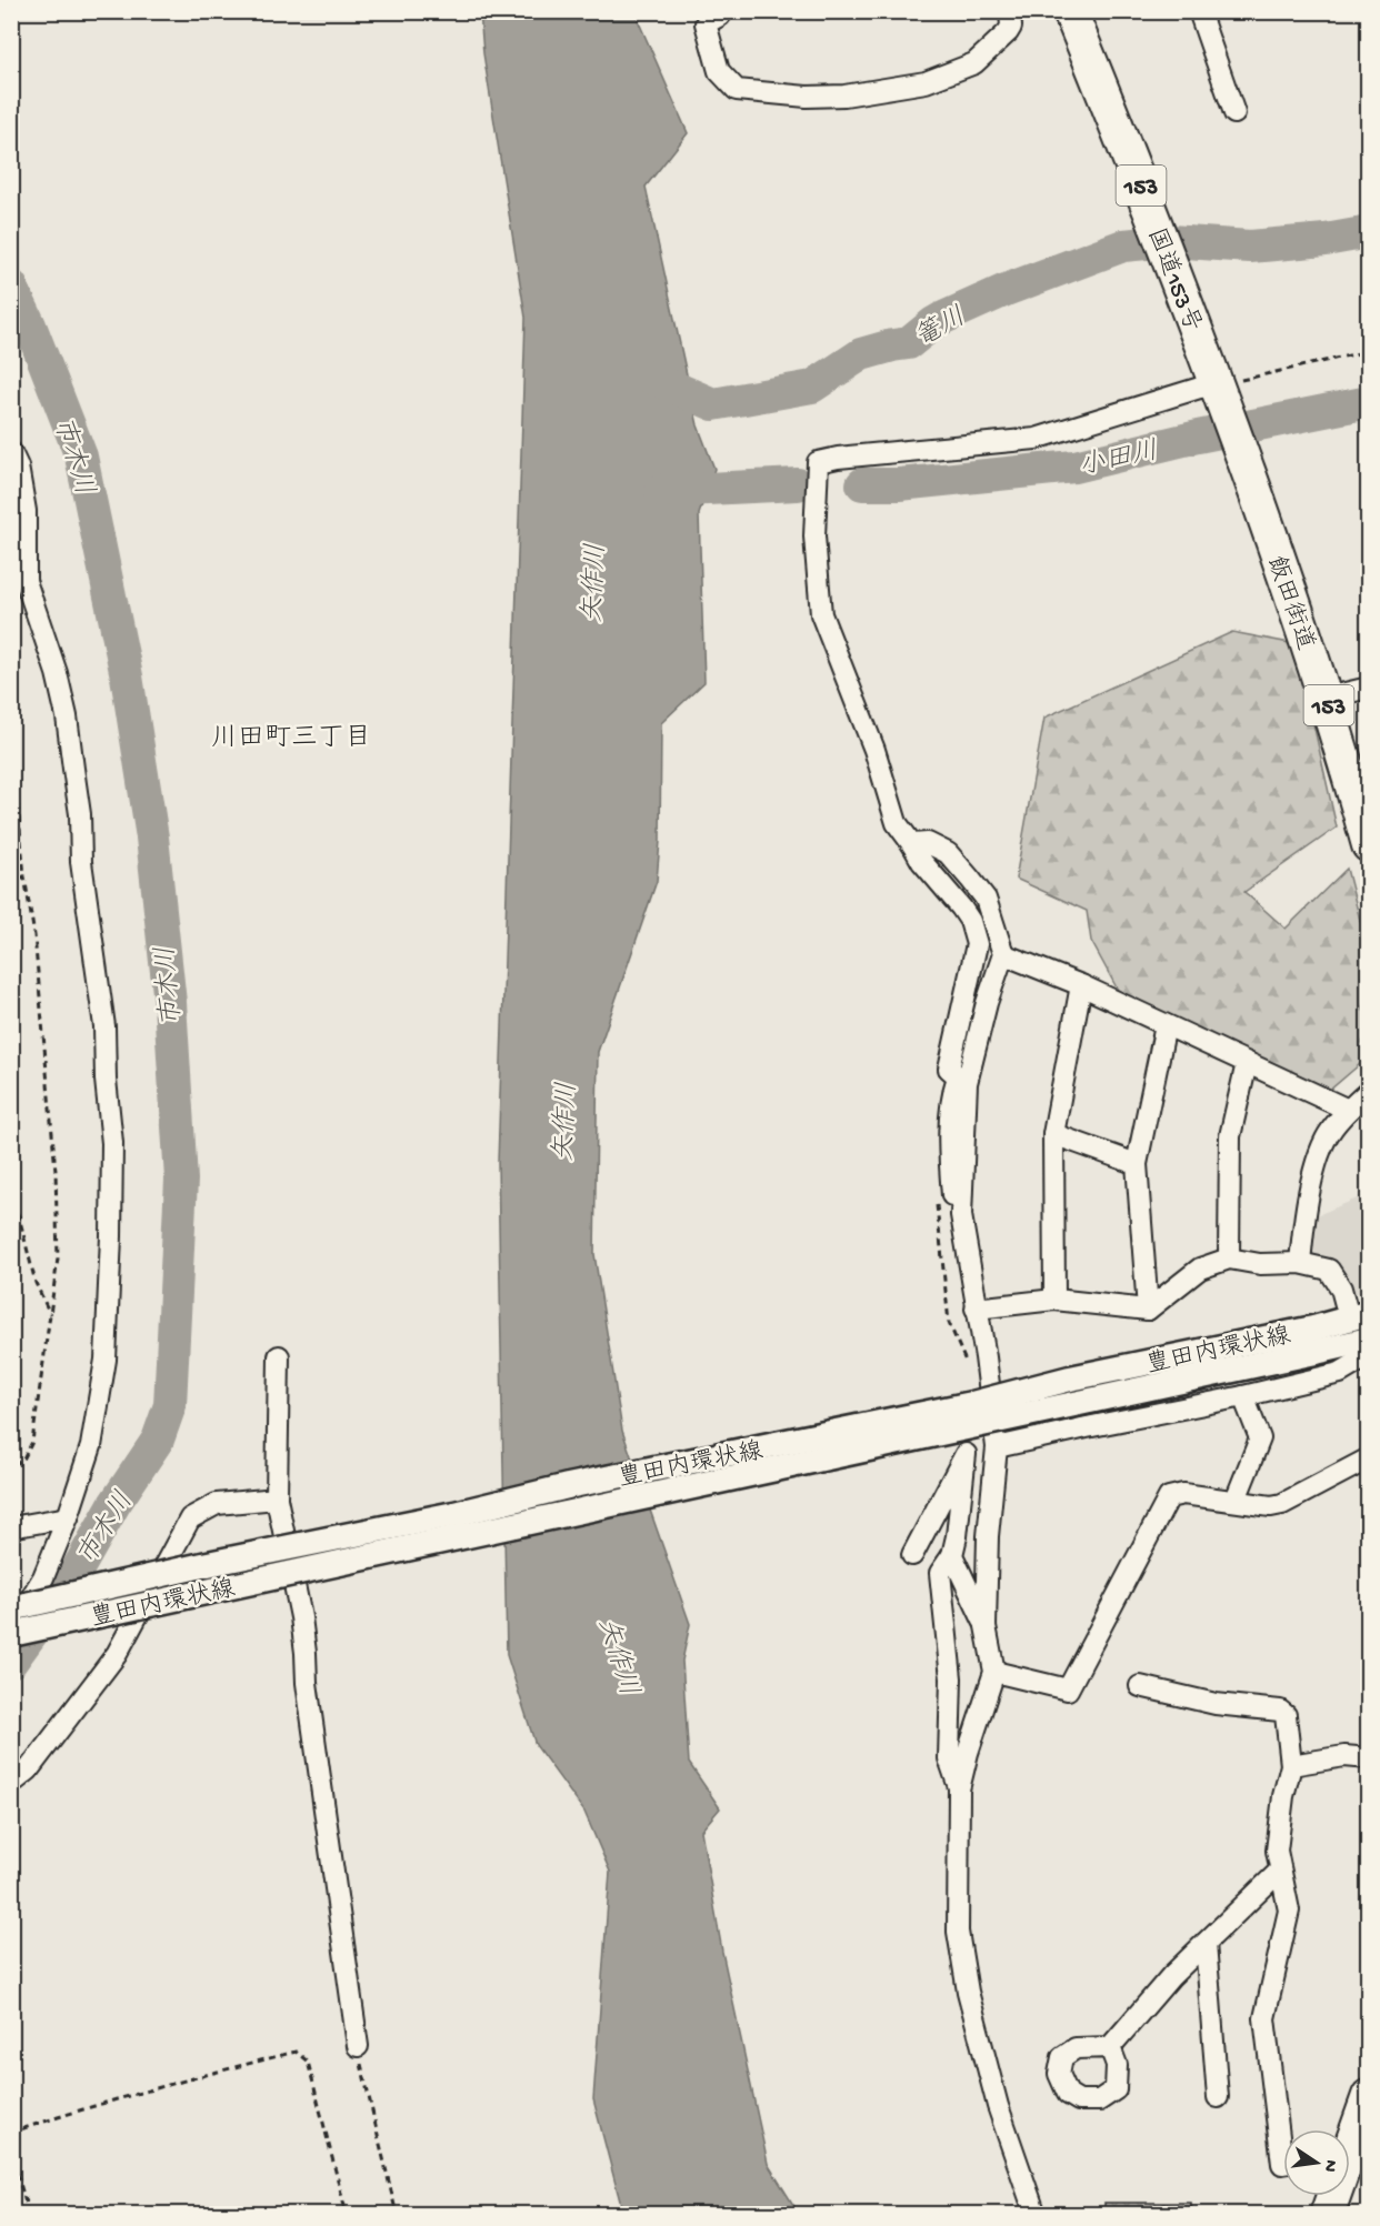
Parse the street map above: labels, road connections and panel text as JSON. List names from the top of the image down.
{
  "streets": {
    "highway": ["153", "国道153号", "飯田街道"],
    "street": ["豊田内環状線"]
  },
  "crossings": [
    ["国道153号", "飯田街道"]
  ],
  "districts": ["川田町三丁目"],
  "water": [
    "篭川",
    "市木川",
    "小田川",
    "矢作川"
  ],
  "north": "right"
}
